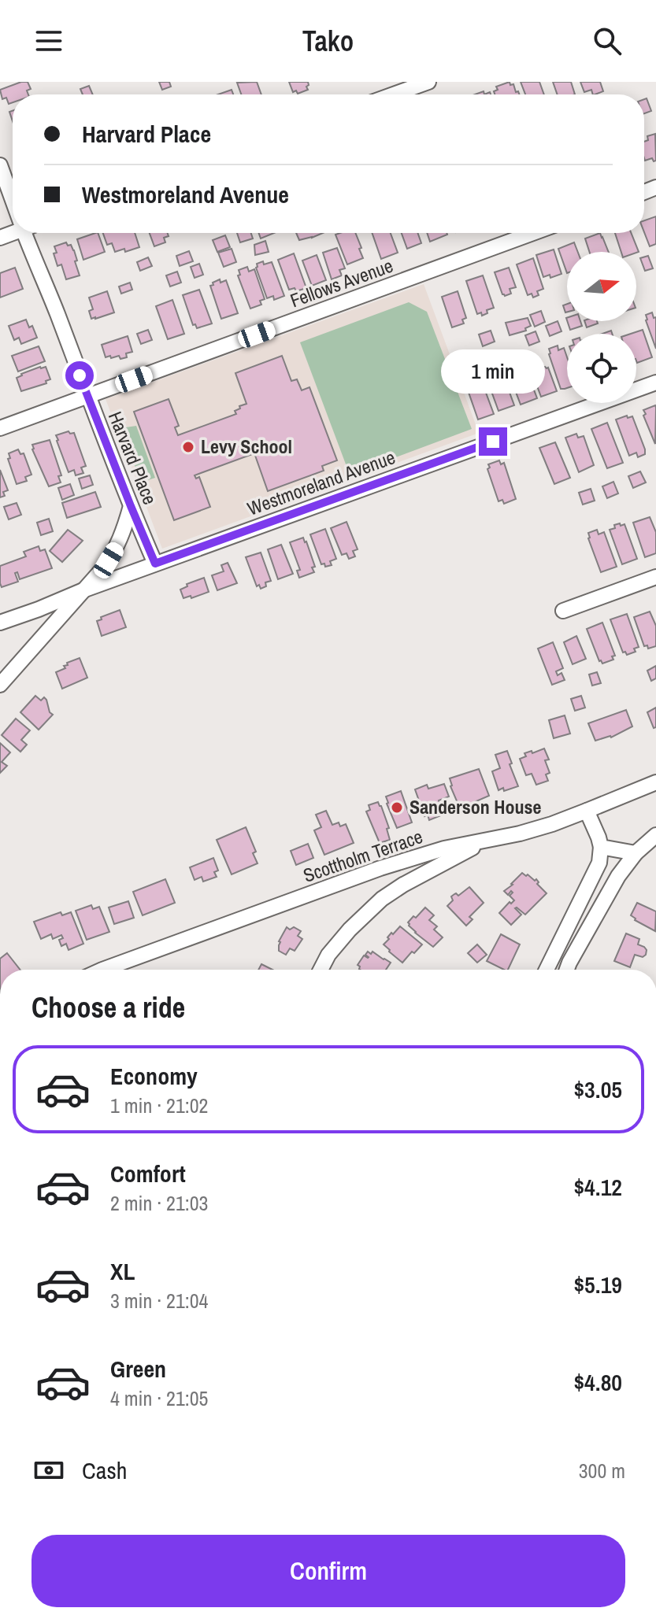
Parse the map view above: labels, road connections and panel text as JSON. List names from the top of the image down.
{
  "streets": {
    "street": [
      "Fellows Avenue",
      "Harvard Place",
      "Westmoreland Avenue",
      "Scottholm Terrace"
    ]
  },
  "crossings": [
    ["Fellows Avenue", "Harvard Place"],
    ["Harvard Place", "Westmoreland Avenue"]
  ],
  "places": ["Levy School", "Sanderson House"],
  "north": "right",
  "page": {
    "header": "Tako",
    "banner": ["Harvard Place", "Westmoreland Avenue"],
    "bubble": "1 min",
    "heading": "Choose a ride",
    "list": [
      {
        "name": "Economy",
        "note": "1 min · 21:02",
        "value": "$3.05"
      },
      {
        "name": "Comfort",
        "note": "2 min · 21:03",
        "value": "$4.12"
      },
      {
        "name": "XL",
        "note": "3 min · 21:04",
        "value": "$5.19"
      },
      {
        "name": "Green",
        "note": "4 min · 21:05",
        "value": "$4.80"
      }
    ],
    "pay": ["Cash", "300 m"],
    "buttons": "Confirm"
  }
}
